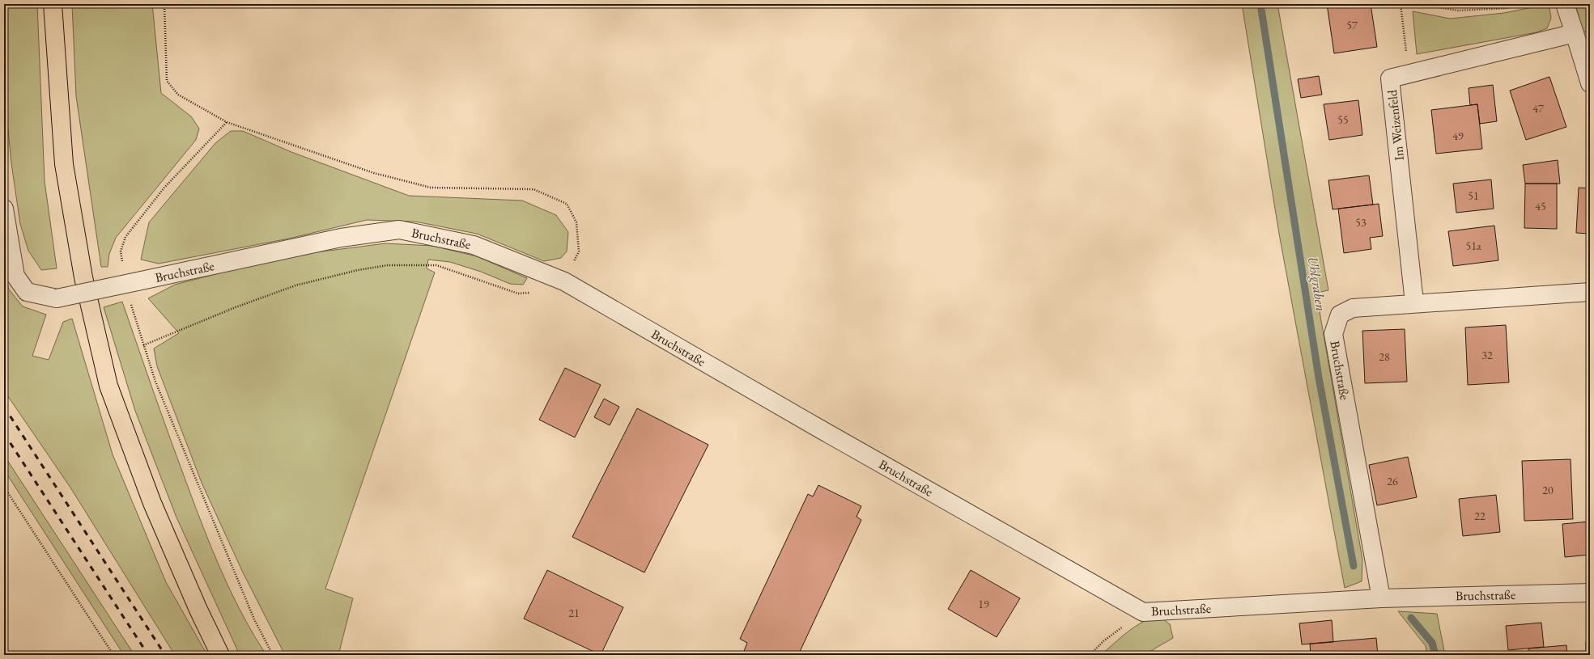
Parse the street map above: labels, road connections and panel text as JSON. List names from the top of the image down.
{
  "streets": {
    "street": ["Im Weizenfeld", "Bruchstraße"]
  },
  "crossings": [
    ["Im Weizenfeld", "Bruchstraße"]
  ],
  "water": ["Uhlgraben"],
  "house_numbers": [
    "57",
    "47",
    "55",
    "49",
    "51",
    "45",
    "53",
    "51a",
    "32",
    "28",
    "26",
    "20",
    "22",
    "19",
    "21"
  ]
}
